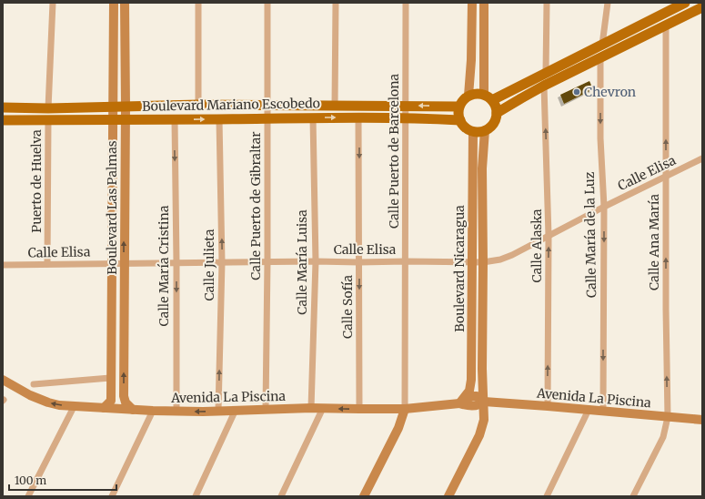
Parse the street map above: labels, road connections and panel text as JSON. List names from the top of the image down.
{
  "streets": {
    "main road": ["Boulevard Mariano Escobedo"],
    "street": [
      "Calle Puerto de Barcelona",
      "Calle Elisa",
      "Puerto de Huelva",
      "Calle Puerto de Gibraltar",
      "Boulevard Las Palmas",
      "Calle María de la Luz",
      "Calle Ana María",
      "Calle Alaska",
      "Calle María Luisa",
      "Calle Julieta",
      "Calle María Cristina",
      "Boulevard Nicaragua",
      "Calle Sofía",
      "Avenida La Piscina"
    ]
  },
  "crossings": [
    ["Boulevard Mariano Escobedo", "Calle Puerto de Barcelona"],
    ["Boulevard Mariano Escobedo", "Puerto de Huelva"],
    ["Boulevard Mariano Escobedo", "Calle Puerto de Gibraltar"],
    ["Boulevard Mariano Escobedo", "Boulevard Las Palmas"],
    ["Boulevard Mariano Escobedo", "Calle María Luisa"],
    ["Boulevard Mariano Escobedo", "Calle Julieta"],
    ["Boulevard Mariano Escobedo", "Calle María Cristina"],
    ["Boulevard Mariano Escobedo", "Boulevard Nicaragua"],
    ["Boulevard Mariano Escobedo", "Calle Sofía"],
    ["Calle Puerto de Barcelona", "Calle Elisa"],
    ["Calle Puerto de Barcelona", "Avenida La Piscina"],
    ["Calle Elisa", "Puerto de Huelva"],
    ["Calle Elisa", "Calle Puerto de Gibraltar"],
    ["Calle Elisa", "Boulevard Las Palmas"],
    ["Calle Elisa", "Calle María de la Luz"],
    ["Calle Elisa", "Calle Ana María"],
    ["Calle Elisa", "Calle Alaska"],
    ["Calle Elisa", "Calle María Luisa"],
    ["Calle Elisa", "Calle Julieta"],
    ["Calle Elisa", "Calle María Cristina"],
    ["Calle Elisa", "Boulevard Nicaragua"],
    ["Calle Elisa", "Calle Sofía"],
    ["Calle Puerto de Gibraltar", "Avenida La Piscina"],
    ["Calle María de la Luz", "Avenida La Piscina"],
    ["Calle Ana María", "Avenida La Piscina"],
    ["Calle Alaska", "Avenida La Piscina"],
    ["Calle María Luisa", "Avenida La Piscina"],
    ["Calle Julieta", "Avenida La Piscina"],
    ["Calle María Cristina", "Avenida La Piscina"],
    ["Boulevard Nicaragua", "Avenida La Piscina"],
    ["Calle Sofía", "Avenida La Piscina"]
  ],
  "one_way": [
    "Calle María de la Luz",
    "Calle Ana María",
    "Calle Alaska",
    "Calle Julieta",
    "Calle María Cristina",
    "Calle Sofía"
  ],
  "places": ["Chevron"],
  "scale_bar": "100 m"
}
